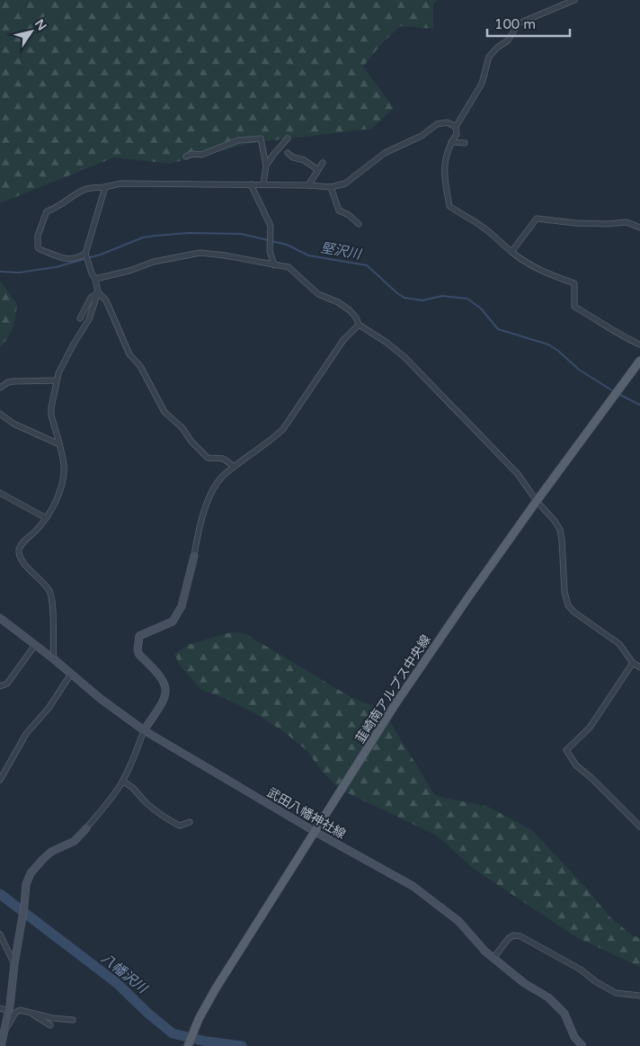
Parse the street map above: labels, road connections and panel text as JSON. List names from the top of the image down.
{
  "streets": {
    "main road": ["韮崎南アルプス中央線", "武田八幡神社線"]
  },
  "crossings": [
    ["韮崎南アルプス中央線", "武田八幡神社線"]
  ],
  "water": ["堅沢川", "八幡沢川"],
  "scale_bar": "100 m",
  "north": "top right"
}
